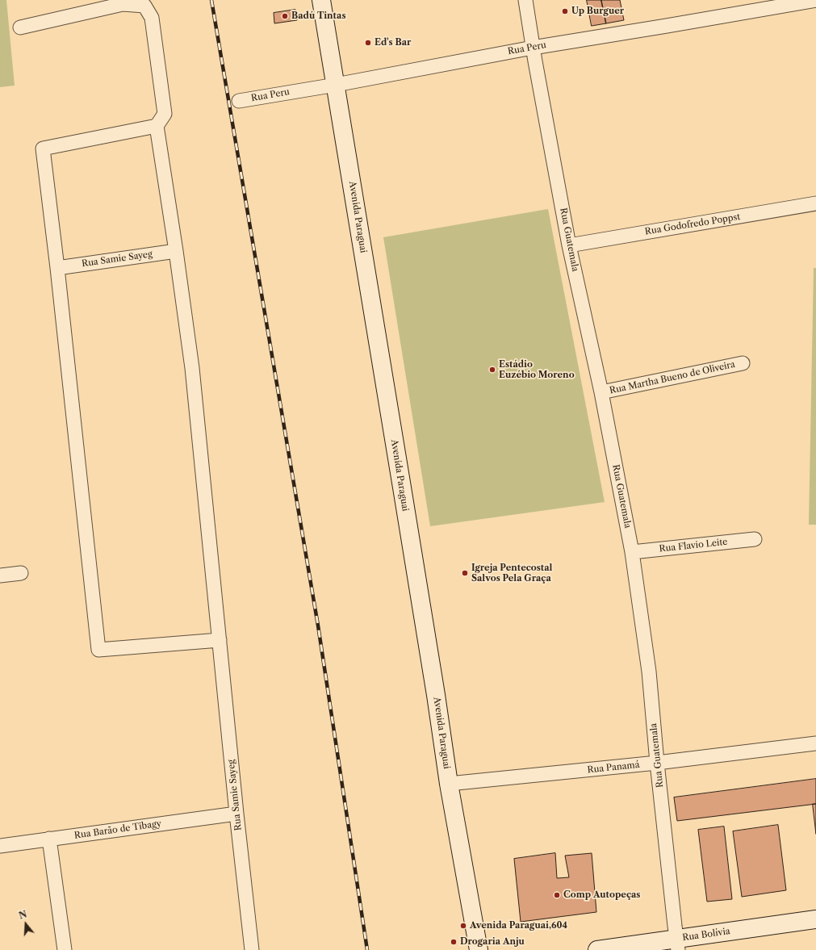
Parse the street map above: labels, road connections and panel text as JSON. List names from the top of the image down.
{
  "streets": {
    "street": [
      "Rua Peru",
      "Avenida Paraguai",
      "Rua Godofredo Poppst",
      "Rua Guatemala",
      "Rua Samie Sayeg",
      "Rua Martha Bueno de Oliveira",
      "Rua Flavio Leite",
      "Rua Panamá",
      "Rua Barão de Tibagy",
      "Rua Bolívia"
    ]
  },
  "crossings": [
    ["Rua Peru", "Avenida Paraguai"],
    ["Rua Peru", "Rua Guatemala"],
    ["Avenida Paraguai", "Rua Panamá"],
    ["Rua Godofredo Poppst", "Rua Guatemala"],
    ["Rua Guatemala", "Rua Martha Bueno de Oliveira"],
    ["Rua Guatemala", "Rua Flavio Leite"],
    ["Rua Guatemala", "Rua Panamá"],
    ["Rua Guatemala", "Rua Bolívia"],
    ["Rua Samie Sayeg", "Rua Barão de Tibagy"]
  ],
  "places": [
    "Up Burguer",
    "Badú Tintas",
    "Ed's Bar",
    "Estádio Euzébio Moreno",
    "Igreja Pentecostal Salvos Pela Graça",
    "Comp Autopeças",
    "Avenida Paraguai,604",
    "Drogaria Anju"
  ],
  "north": "top"
}
